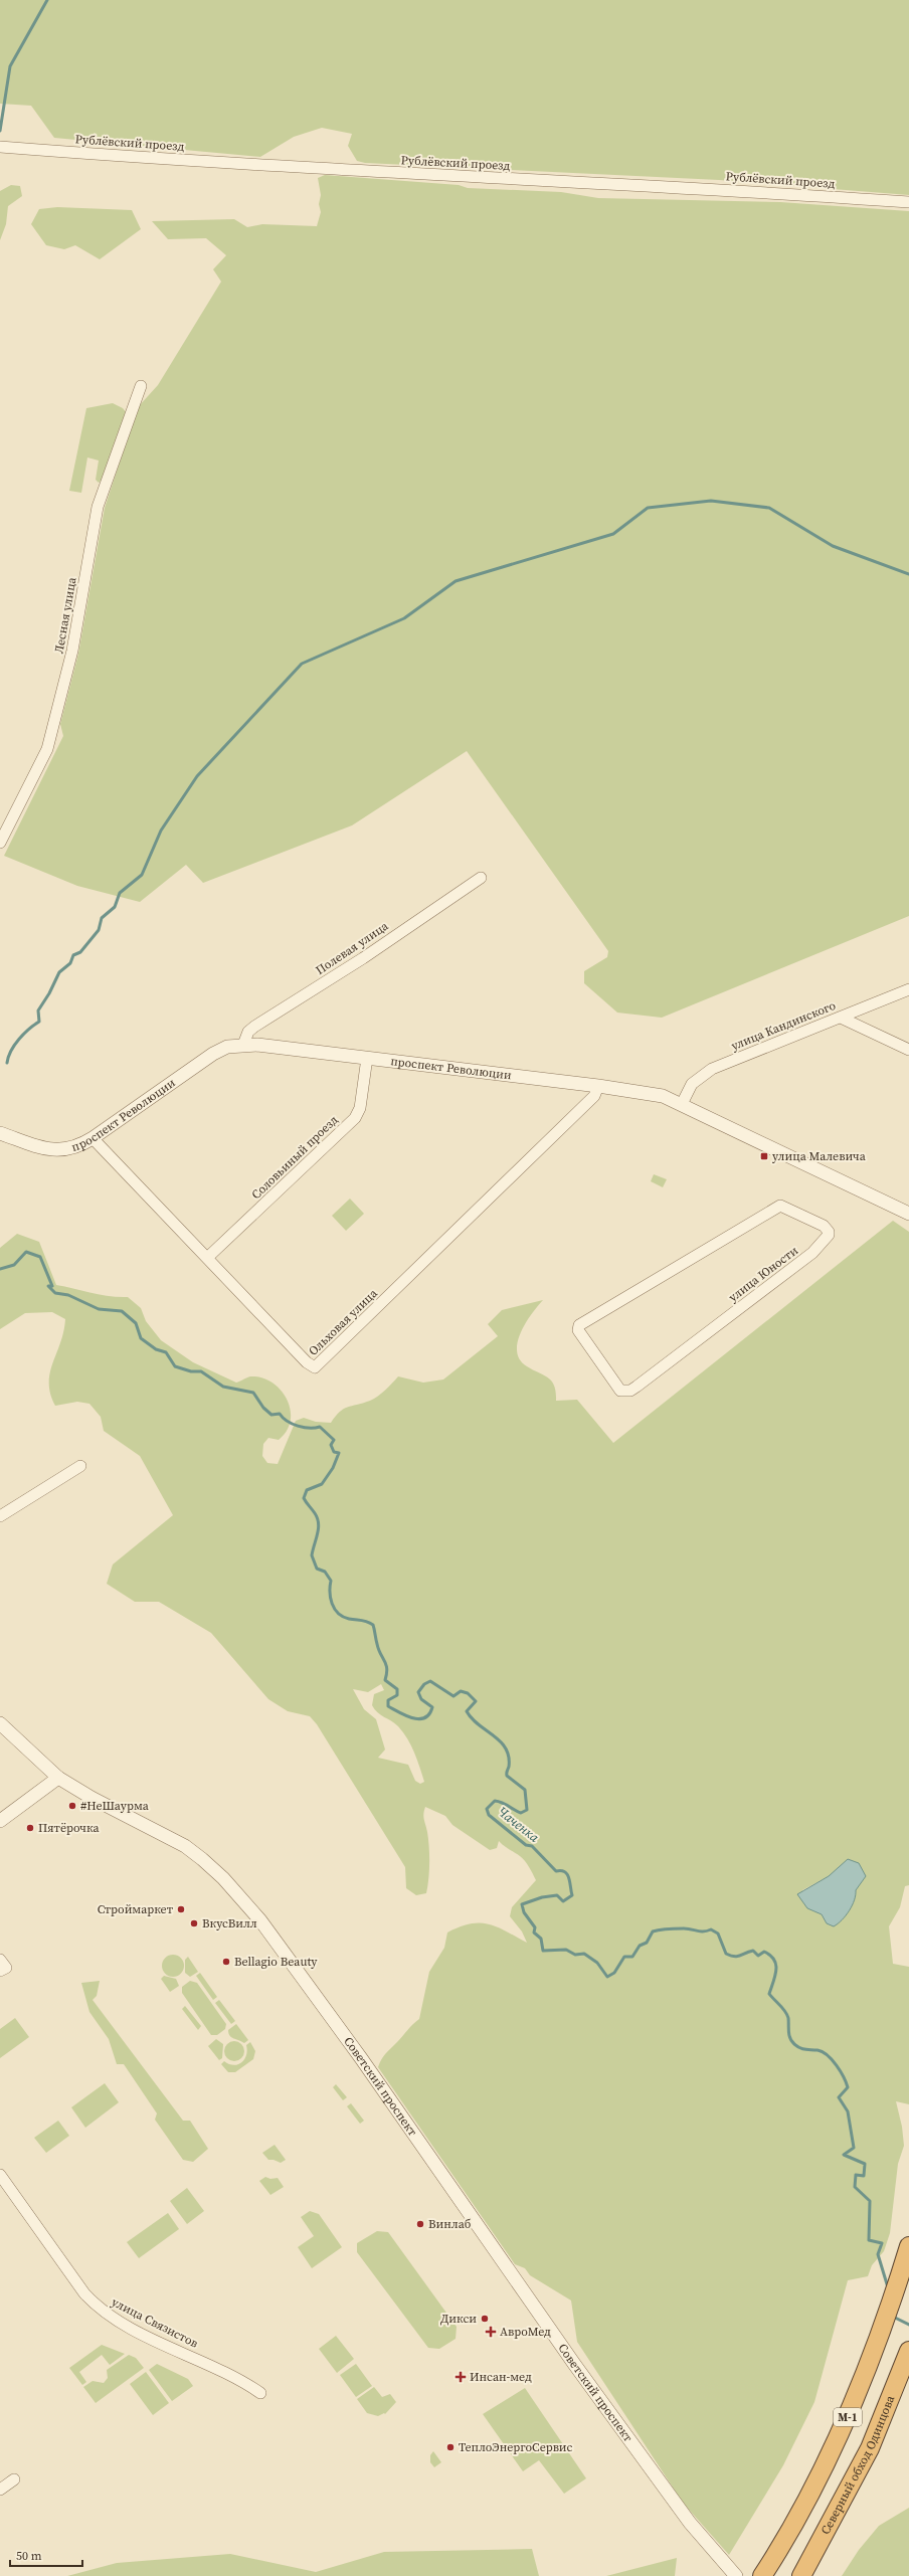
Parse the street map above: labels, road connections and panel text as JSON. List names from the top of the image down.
{
  "streets": {
    "highway": ["М-1", "Северный обход Одинцова"],
    "street": [
      "Рублёвский проезд",
      "Лесная улица",
      "Полевая улица",
      "улица Кандинского",
      "проспект Революции",
      "Соловьиный проезд",
      "улица Юности",
      "Ольховая улица",
      "Советский проспект",
      "улица Связистов"
    ]
  },
  "crossings": [
    ["Полевая улица", "проспект Революции"],
    ["улица Кандинского", "проспект Революции"],
    ["проспект Революции", "Соловьиный проезд"],
    ["проспект Революции", "Ольховая улица"],
    ["Соловьиный проезд", "Ольховая улица"]
  ],
  "water": ["Чаченка"],
  "places": {
    "transit": ["улица Малевича"],
    "other": [
      "#НеШаурма",
      "Пятёрочка",
      "Строймаркет",
      "ВкусВилл",
      "Bellagio Beauty",
      "Винлаб",
      "Дикси",
      "ТеплоЭнергоСервис"
    ],
    "health": ["АвроМед", "Инсан-мед"]
  },
  "scale_bar": "50 m"
}
